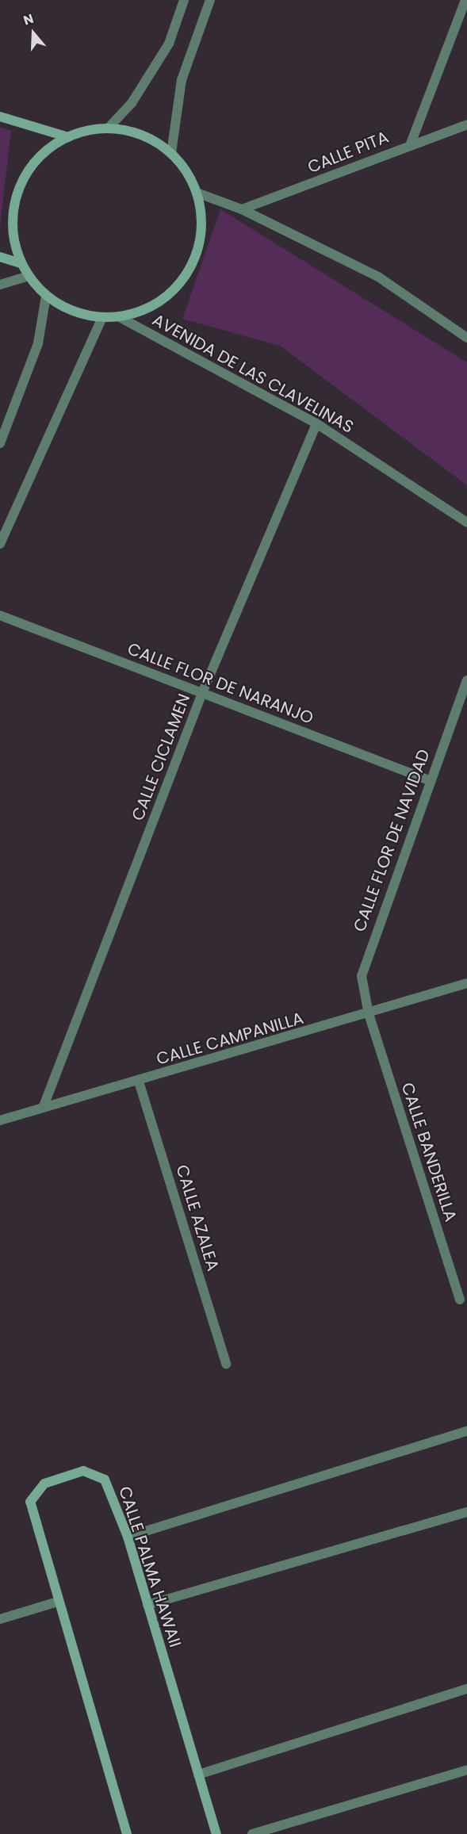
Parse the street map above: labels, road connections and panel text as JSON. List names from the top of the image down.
{
  "streets": {
    "street": [
      "CALLE PITA",
      "AVENIDA DE LAS CLAVELINAS",
      "CALLE FLOR DE NARANJO",
      "CALLE CICLAMEN",
      "CALLE FLOR DE NAVIDAD",
      "CALLE CAMPANILLA",
      "CALLE BANDERILLA",
      "CALLE AZALEA",
      "CALLE PALMA HAWAII"
    ]
  },
  "crossings": [
    ["AVENIDA DE LAS CLAVELINAS", "CALLE CICLAMEN"],
    ["CALLE FLOR DE NARANJO", "CALLE CICLAMEN"],
    ["CALLE FLOR DE NARANJO", "CALLE FLOR DE NAVIDAD"],
    ["CALLE CICLAMEN", "CALLE CAMPANILLA"],
    ["CALLE FLOR DE NAVIDAD", "CALLE CAMPANILLA"],
    ["CALLE FLOR DE NAVIDAD", "CALLE BANDERILLA"],
    ["CALLE CAMPANILLA", "CALLE BANDERILLA"],
    ["CALLE CAMPANILLA", "CALLE AZALEA"]
  ],
  "north": "top"
}
